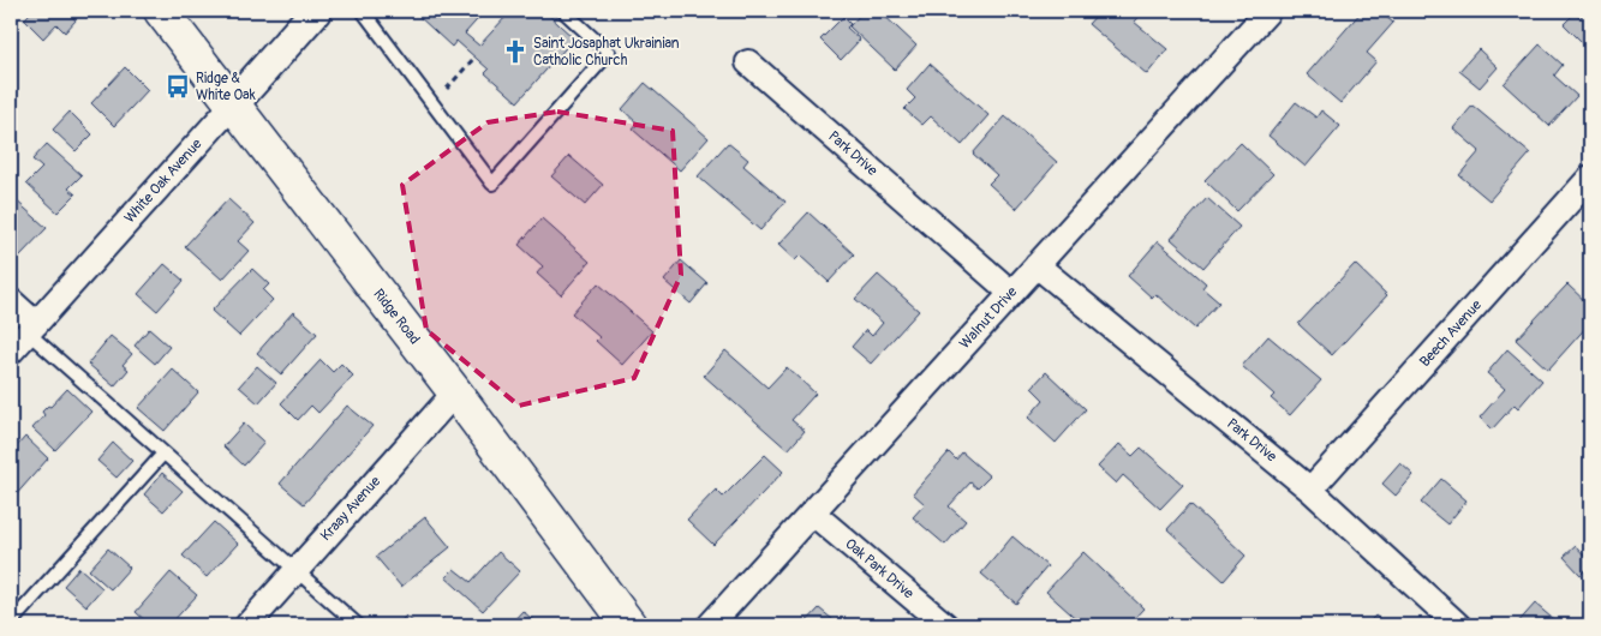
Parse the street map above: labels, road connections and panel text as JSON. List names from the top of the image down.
{
  "streets": {
    "main road": ["Ridge Road"],
    "street": [
      "Park Drive",
      "White Oak Avenue",
      "Walnut Drive",
      "Beech Avenue",
      "Kraay Avenue",
      "Oak Park Drive"
    ]
  },
  "crossings": [
    ["Park Drive", "Walnut Drive"],
    ["Park Drive", "Beech Avenue"],
    ["White Oak Avenue", "Ridge Road"],
    ["Ridge Road", "Kraay Avenue"],
    ["Walnut Drive", "Oak Park Drive"]
  ],
  "places": {
    "church": ["Saint Josaphat Ukrainian Catholic Church"],
    "bus stop": ["Ridge & White Oak"]
  }
}
